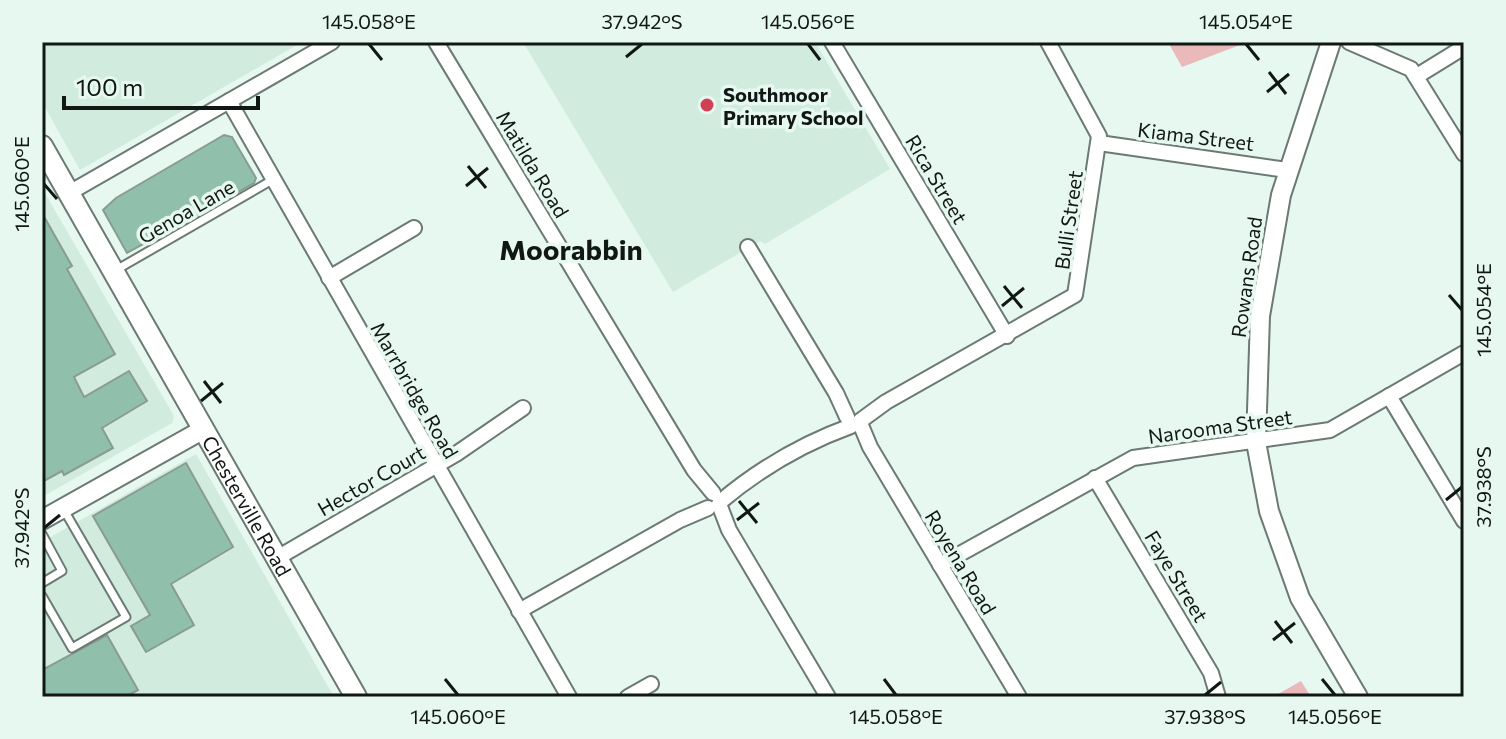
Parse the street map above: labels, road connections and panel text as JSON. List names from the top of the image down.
{
  "streets": {
    "main road": ["Chesterville Road"],
    "street": [
      "Kiama Street",
      "Matilda Road",
      "Rica Street",
      "Bulli Street",
      "Rowans Road",
      "Marrbridge Road",
      "Narooma Street",
      "Hector Court",
      "Royena Road",
      "Faye Street"
    ],
    "lane": ["Genoa Lane"]
  },
  "crossings": [
    ["Kiama Street", "Bulli Street"],
    ["Kiama Street", "Rowans Road"],
    ["Matilda Road", "Bulli Street"],
    ["Rica Street", "Bulli Street"],
    ["Genoa Lane", "Marrbridge Road"],
    ["Genoa Lane", "Chesterville Road"],
    ["Bulli Street", "Marrbridge Road"],
    ["Bulli Street", "Royena Road"],
    ["Rowans Road", "Narooma Street"],
    ["Marrbridge Road", "Hector Court"],
    ["Narooma Street", "Royena Road"],
    ["Narooma Street", "Faye Street"],
    ["Hector Court", "Chesterville Road"]
  ],
  "districts": ["Moorabbin"],
  "places": ["Southmoor Primary School"],
  "scale_bar": "100 m",
  "coordinates": [
    "145.058°E",
    "37.942°S",
    "145.056°E",
    "145.054°E",
    "145.060°E",
    "37.938°S"
  ]
}
